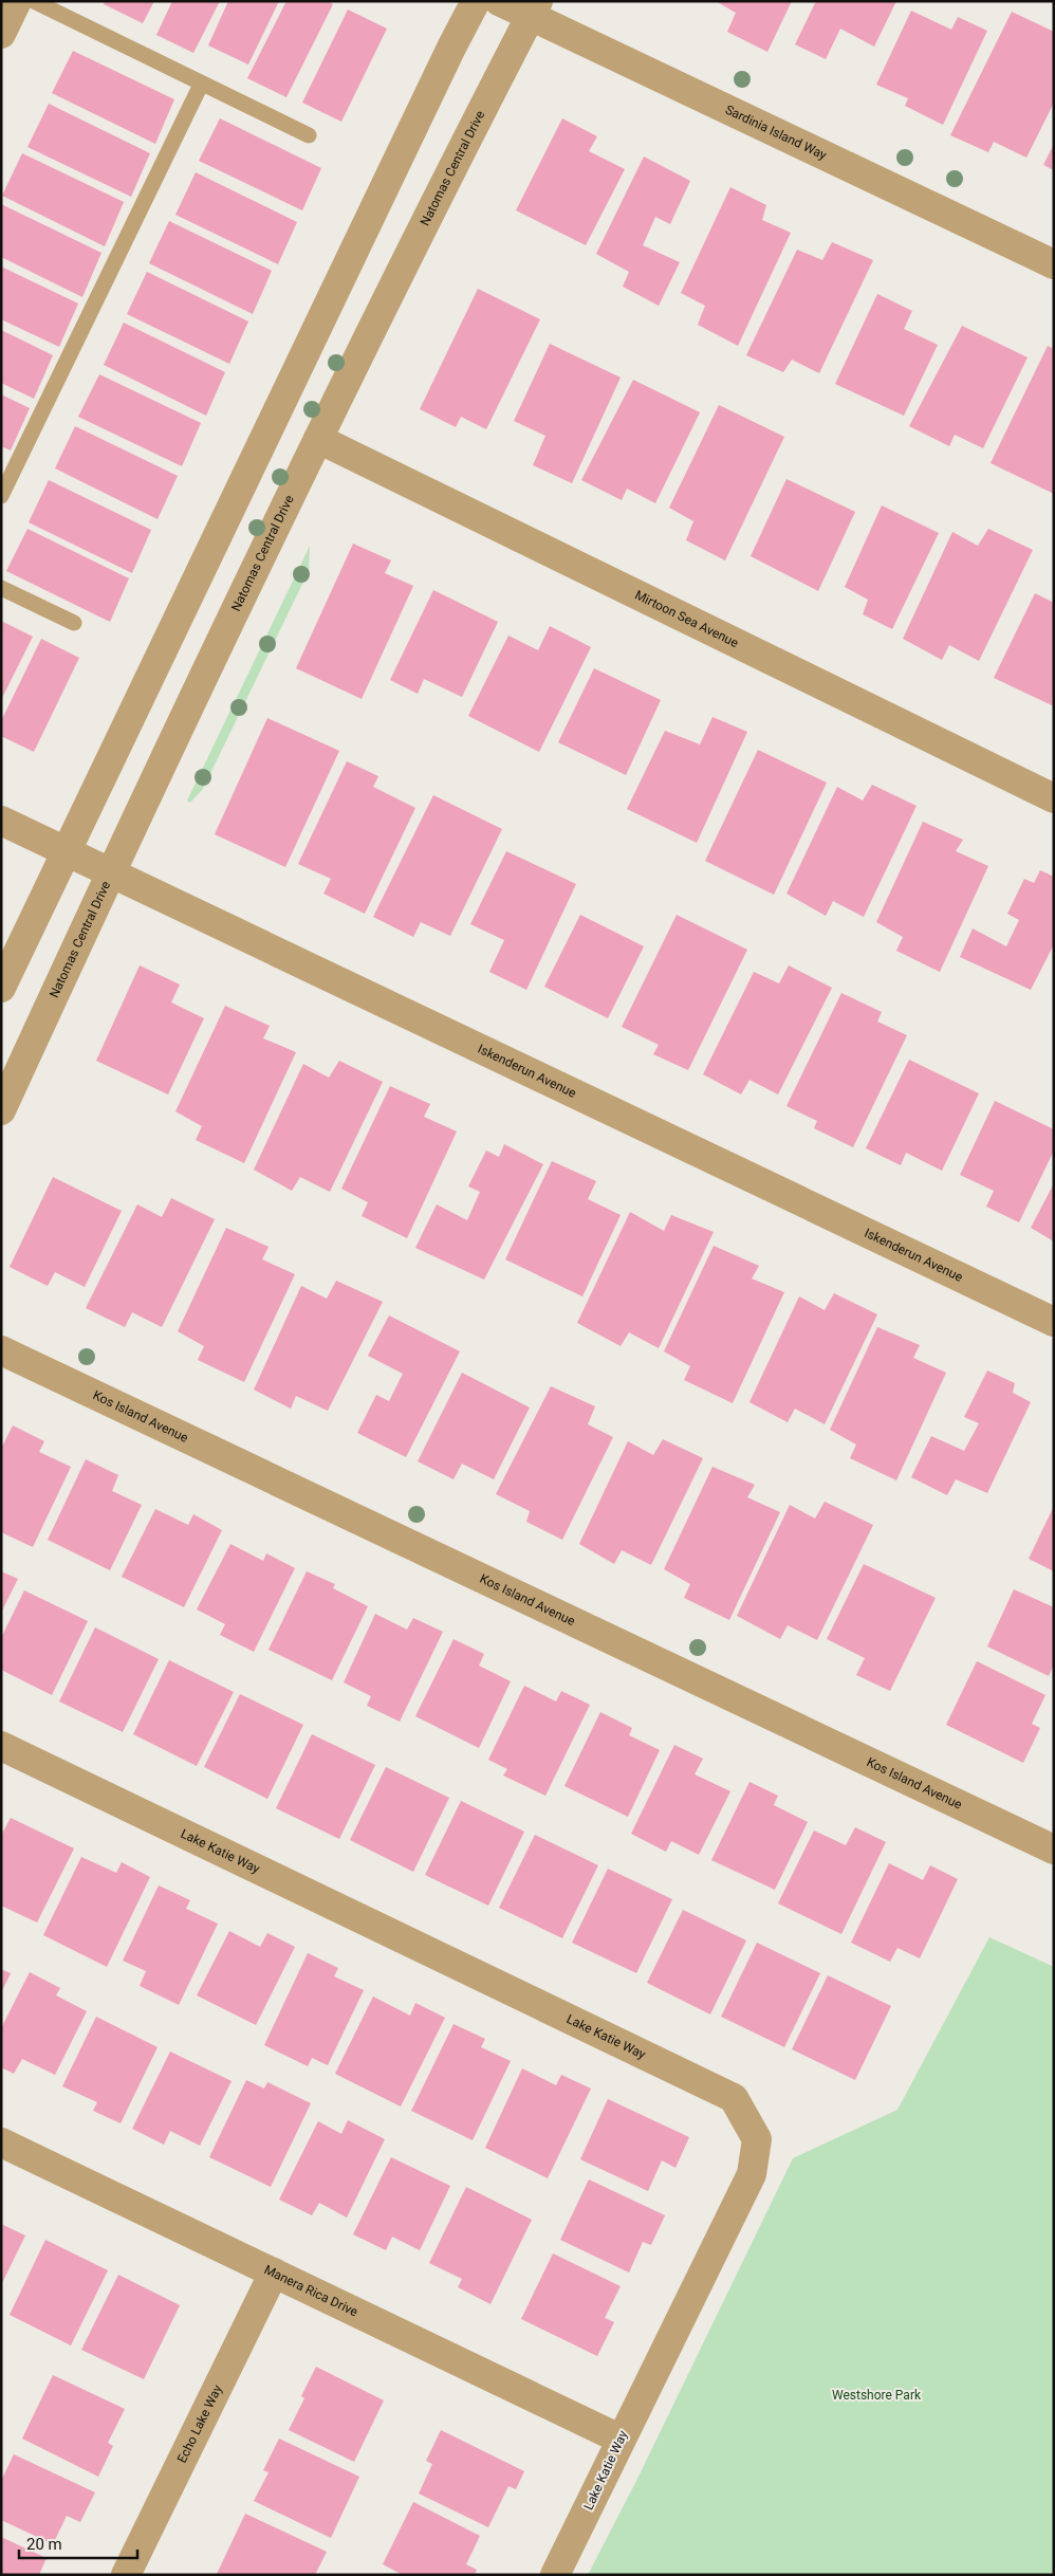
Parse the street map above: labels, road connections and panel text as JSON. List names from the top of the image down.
{
  "streets": {
    "street": [
      "Sardinia Island Way",
      "Natomas Central Drive",
      "Mirtoon Sea Avenue",
      "Iskenderun Avenue",
      "Kos Island Avenue",
      "Lake Katie Way",
      "Manera Rica Drive",
      "Echo Lake Way"
    ]
  },
  "crossings": [
    ["Sardinia Island Way", "Natomas Central Drive"],
    ["Natomas Central Drive", "Mirtoon Sea Avenue"],
    ["Natomas Central Drive", "Iskenderun Avenue"],
    ["Lake Katie Way", "Manera Rica Drive"],
    ["Manera Rica Drive", "Echo Lake Way"]
  ],
  "parks": ["Westshore Park"],
  "scale_bar": "20 m"
}
